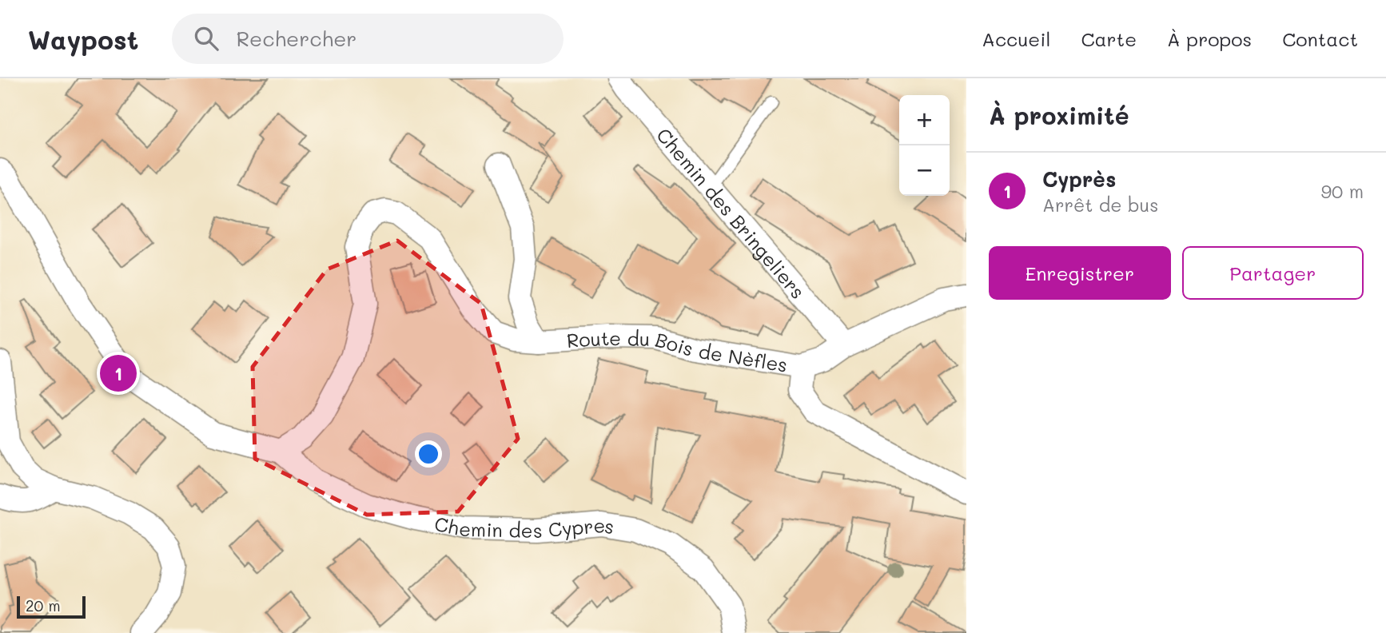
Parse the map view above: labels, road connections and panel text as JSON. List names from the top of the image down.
{
  "streets": {
    "street": ["Chemin des Bringeliers", "Route du Bois de Nèfles", "Chemin des Cypres"]
  },
  "crossings": [
    ["Chemin des Bringeliers", "Route du Bois de Nèfles"],
    ["Route du Bois de Nèfles", "Chemin des Cypres"]
  ],
  "scale_bar": "20 m",
  "page": {
    "header": "Waypost",
    "search": "Rechercher",
    "nav": [
      "Accueil",
      "Carte",
      "À propos",
      "Contact"
    ],
    "heading": "À proximité",
    "map_buttons": ["+", "−"],
    "list": [
      {
        "mark": "1",
        "name": "Cyprès",
        "note": "Arrêt de bus",
        "value": "90 m"
      }
    ],
    "buttons": ["Enregistrer", "Partager"],
    "pins": "1",
    "scale": "20 m"
  }
}
